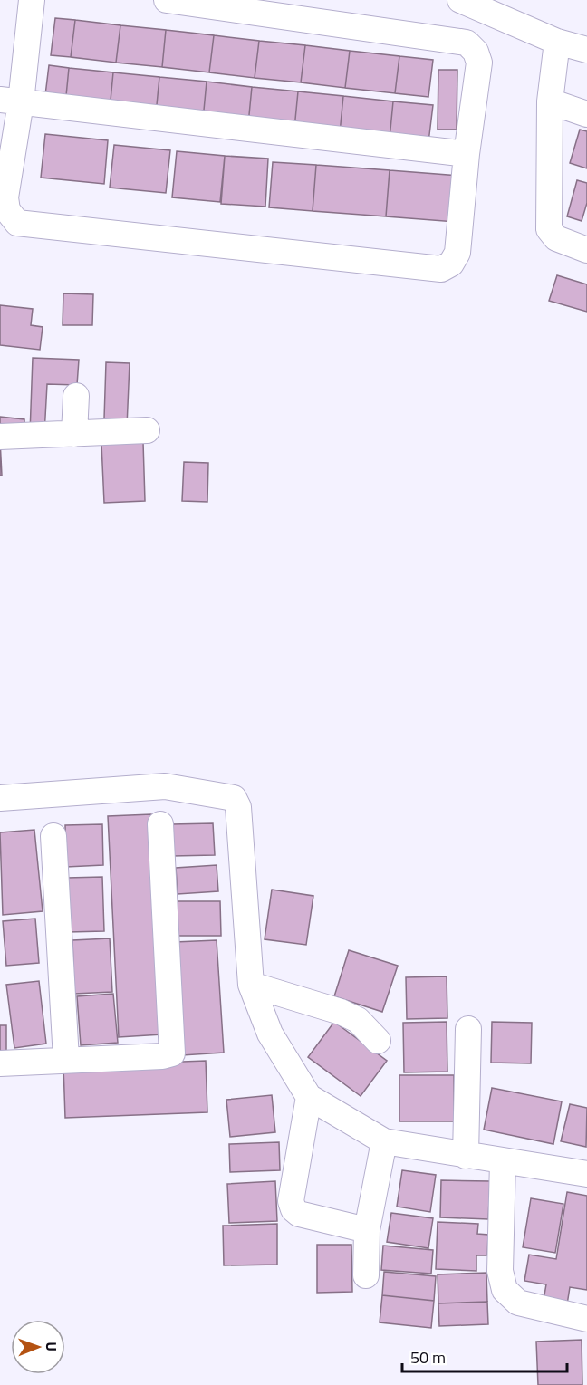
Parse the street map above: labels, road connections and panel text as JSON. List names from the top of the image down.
{
  "scale_bar": "50 m",
  "north": "right"
}
